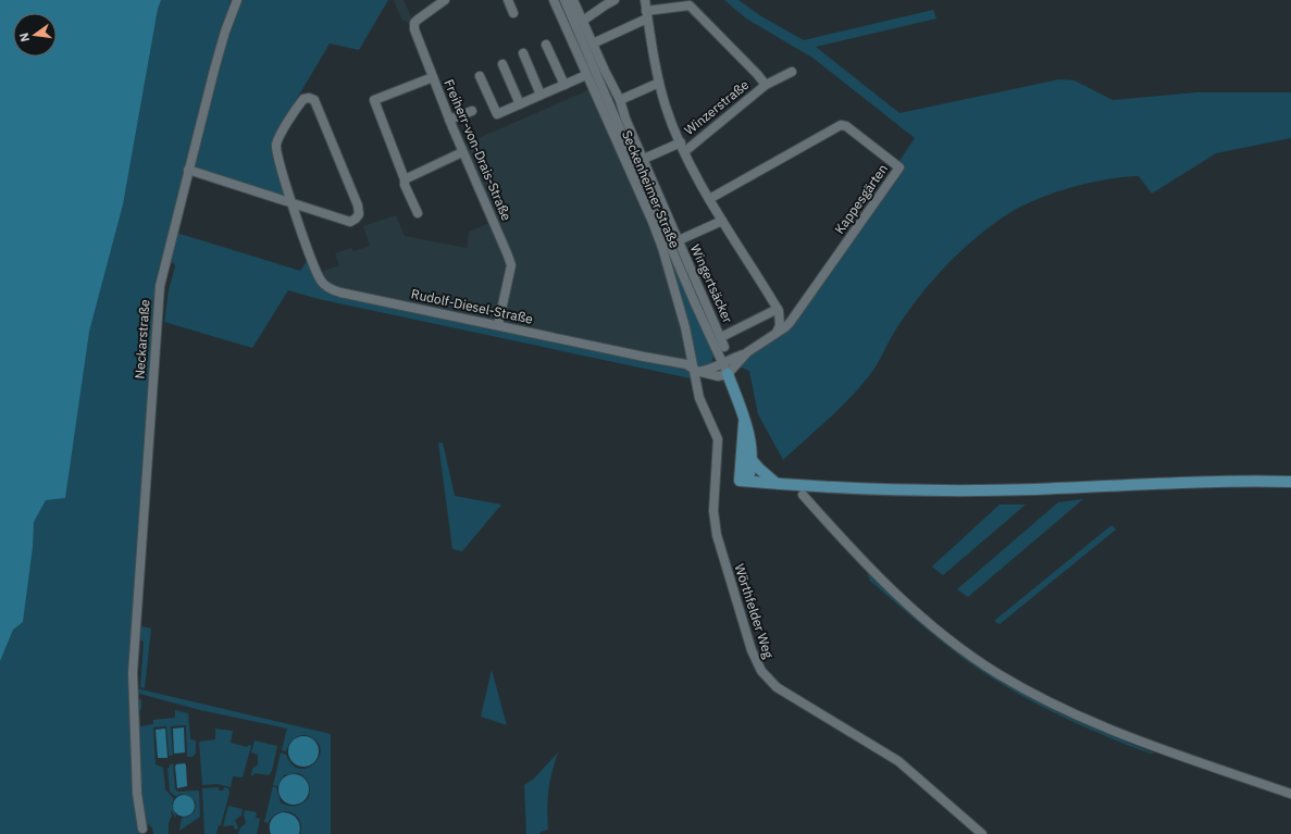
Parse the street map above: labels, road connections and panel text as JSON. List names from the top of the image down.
{
  "streets": {
    "street": [
      "Winzerstraße",
      "Freiherr-von-Drais-Straße",
      "Seckenheimer Straße",
      "Kappesgärten",
      "Wingertsäcker",
      "Rudolf-Diesel-Straße",
      "Neckarstraße",
      "Wörthfelder Weg"
    ]
  },
  "crossings": [
    ["Freiherr-von-Drais-Straße", "Rudolf-Diesel-Straße"],
    ["Seckenheimer Straße", "Rudolf-Diesel-Straße"],
    ["Seckenheimer Straße", "Wörthfelder Weg"],
    ["Kappesgärten", "Wingertsäcker"],
    ["Kappesgärten", "Rudolf-Diesel-Straße"],
    ["Rudolf-Diesel-Straße", "Wörthfelder Weg"]
  ],
  "north": "left"
}
